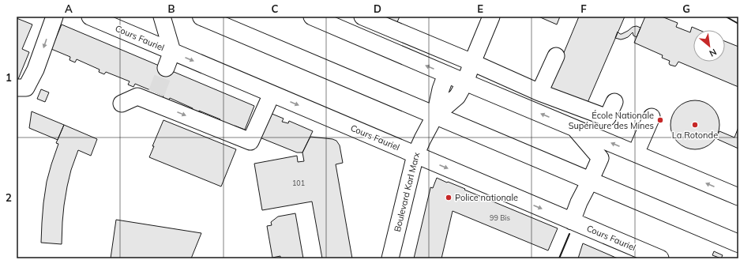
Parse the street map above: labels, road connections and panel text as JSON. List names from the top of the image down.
{
  "streets": {
    "street": ["Cours Fauriel", "Boulevard Karl Marx"]
  },
  "crossings": [
    ["Cours Fauriel", "Boulevard Karl Marx"]
  ],
  "places": ["École Nationale Supérieure des Mines", "La Rotonde", "Police nationale"],
  "house_numbers": ["101", "99 Bis"],
  "north": "bottom right",
  "grid": {
    "columns": [
      "A",
      "B",
      "C",
      "D",
      "E",
      "F",
      "G"
    ],
    "rows": ["1", "2"]
  }
}
